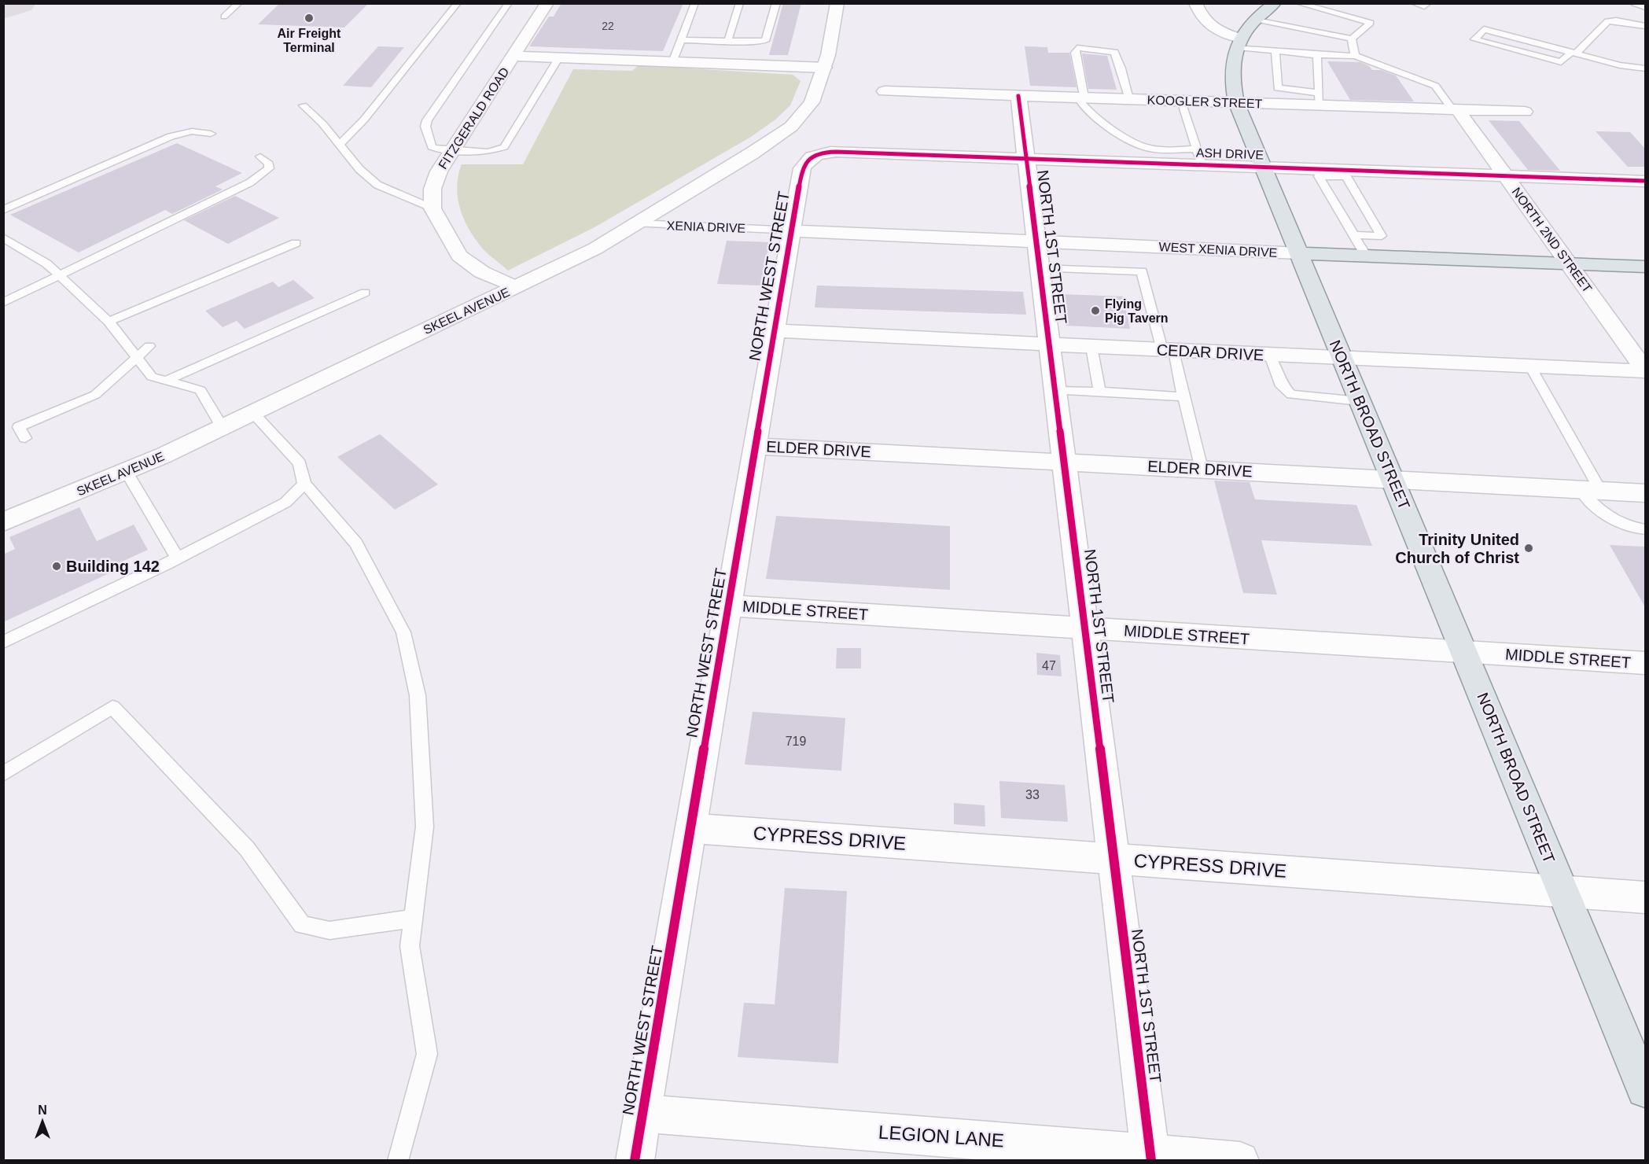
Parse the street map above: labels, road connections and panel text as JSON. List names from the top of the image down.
{
  "streets": {
    "main road": ["WEST XENIA DRIVE", "NORTH BROAD STREET"],
    "street": [
      "KOOGLER STREET",
      "FITZGERALD ROAD",
      "ASH DRIVE",
      "NORTH 2ND STREET",
      "NORTH 1ST STREET",
      "NORTH WEST STREET",
      "SKEEL AVENUE",
      "CEDAR DRIVE",
      "ELDER DRIVE",
      "MIDDLE STREET",
      "CYPRESS DRIVE",
      "LEGION LANE"
    ],
    "lane": ["XENIA DRIVE"]
  },
  "crossings": [
    ["KOOGLER STREET", "NORTH 2ND STREET"],
    ["KOOGLER STREET", "NORTH 1ST STREET"],
    ["KOOGLER STREET", "NORTH BROAD STREET"],
    ["ASH DRIVE", "NORTH 2ND STREET"],
    ["ASH DRIVE", "NORTH 1ST STREET"],
    ["ASH DRIVE", "NORTH WEST STREET"],
    ["ASH DRIVE", "NORTH BROAD STREET"],
    ["XENIA DRIVE", "WEST XENIA DRIVE"],
    ["XENIA DRIVE", "NORTH WEST STREET"],
    ["XENIA DRIVE", "SKEEL AVENUE"],
    ["NORTH 2ND STREET", "WEST XENIA DRIVE"],
    ["NORTH 2ND STREET", "CEDAR DRIVE"],
    ["NORTH 1ST STREET", "WEST XENIA DRIVE"],
    ["NORTH 1ST STREET", "CEDAR DRIVE"],
    ["NORTH 1ST STREET", "ELDER DRIVE"],
    ["NORTH 1ST STREET", "MIDDLE STREET"],
    ["NORTH 1ST STREET", "CYPRESS DRIVE"],
    ["NORTH 1ST STREET", "LEGION LANE"],
    ["WEST XENIA DRIVE", "NORTH WEST STREET"],
    ["WEST XENIA DRIVE", "NORTH BROAD STREET"],
    ["NORTH WEST STREET", "CEDAR DRIVE"],
    ["NORTH WEST STREET", "ELDER DRIVE"],
    ["NORTH WEST STREET", "MIDDLE STREET"],
    ["NORTH WEST STREET", "CYPRESS DRIVE"],
    ["NORTH WEST STREET", "LEGION LANE"],
    ["CEDAR DRIVE", "NORTH BROAD STREET"],
    ["NORTH BROAD STREET", "ELDER DRIVE"],
    ["NORTH BROAD STREET", "MIDDLE STREET"],
    ["NORTH BROAD STREET", "CYPRESS DRIVE"]
  ],
  "places": [
    "Air Freight Terminal",
    "Flying Pig Tavern",
    "Trinity United Church of Christ",
    "Building 142"
  ],
  "house_numbers": [
    "22",
    "47",
    "719",
    "33"
  ],
  "north": "top"
}
